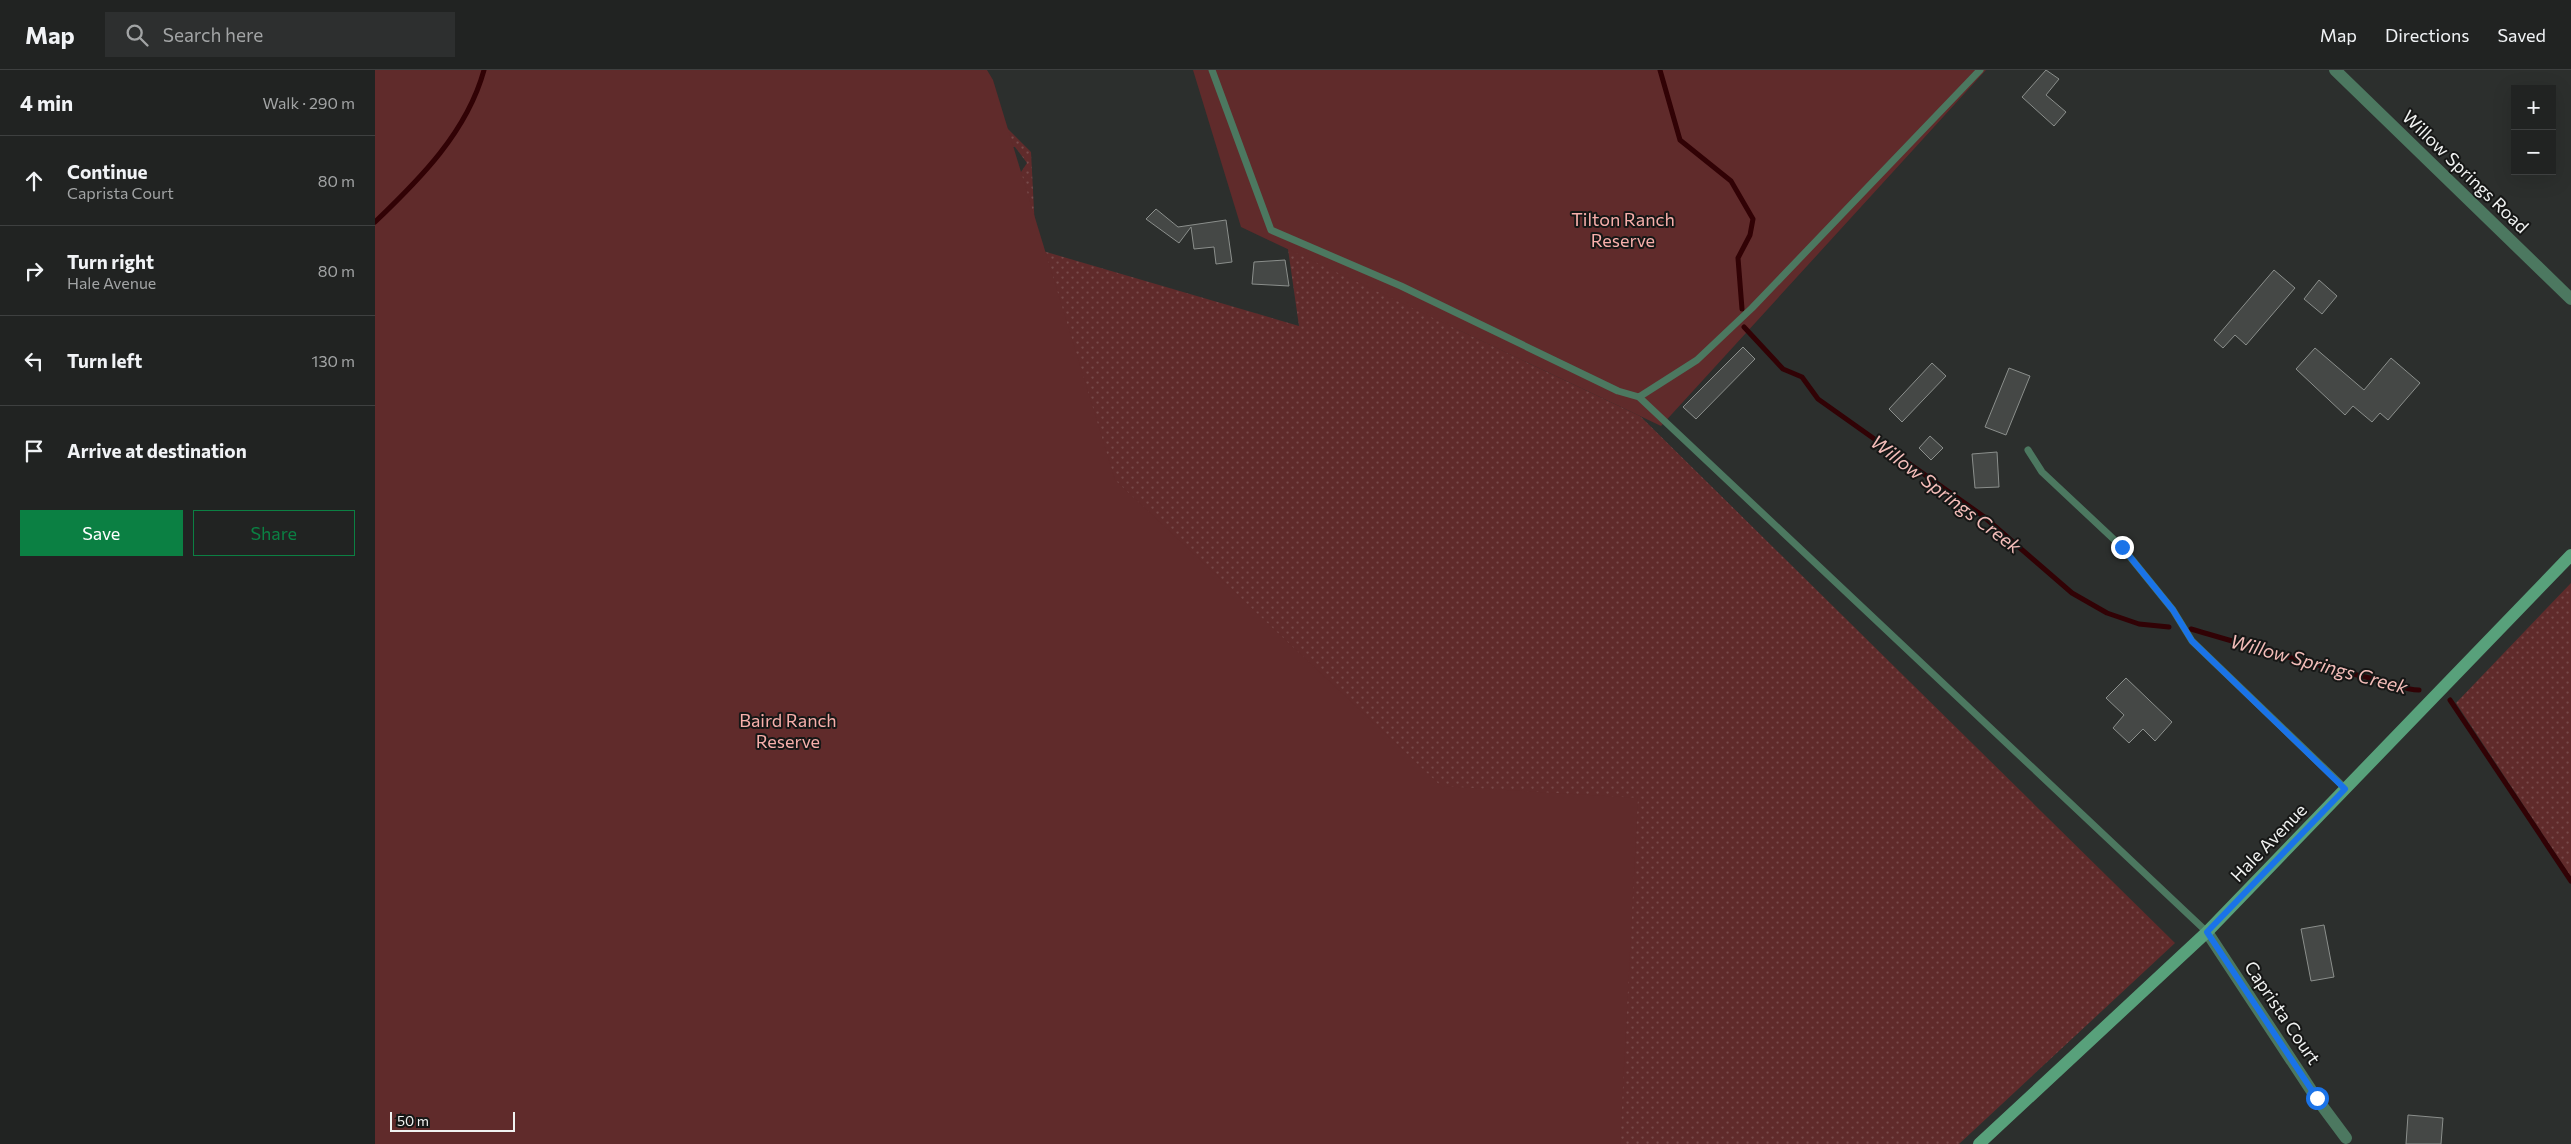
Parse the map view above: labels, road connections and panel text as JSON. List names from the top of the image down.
{
  "streets": {
    "main road": ["Hale Avenue"],
    "street": ["Willow Springs Road", "Caprista Court"]
  },
  "crossings": [
    ["Hale Avenue", "Caprista Court"]
  ],
  "water": ["Willow Springs Creek"],
  "parks": ["Tilton Ranch Reserve", "Baird Ranch Reserve"],
  "scale_bar": "50 m",
  "page": {
    "header": "Map",
    "search": "Search here",
    "nav": ["Map", "Directions", "Saved"],
    "heading": ["4 min", "Walk · 290 m"],
    "map_buttons": ["+", "−"],
    "list": [
      ["Continue", "Caprista Court", "80 m"],
      ["Turn right", "Hale Avenue", "80 m"],
      ["Turn left", "130 m"],
      "Arrive at destination"
    ],
    "buttons": ["Save", "Share"],
    "scale": "50 m"
  }
}
